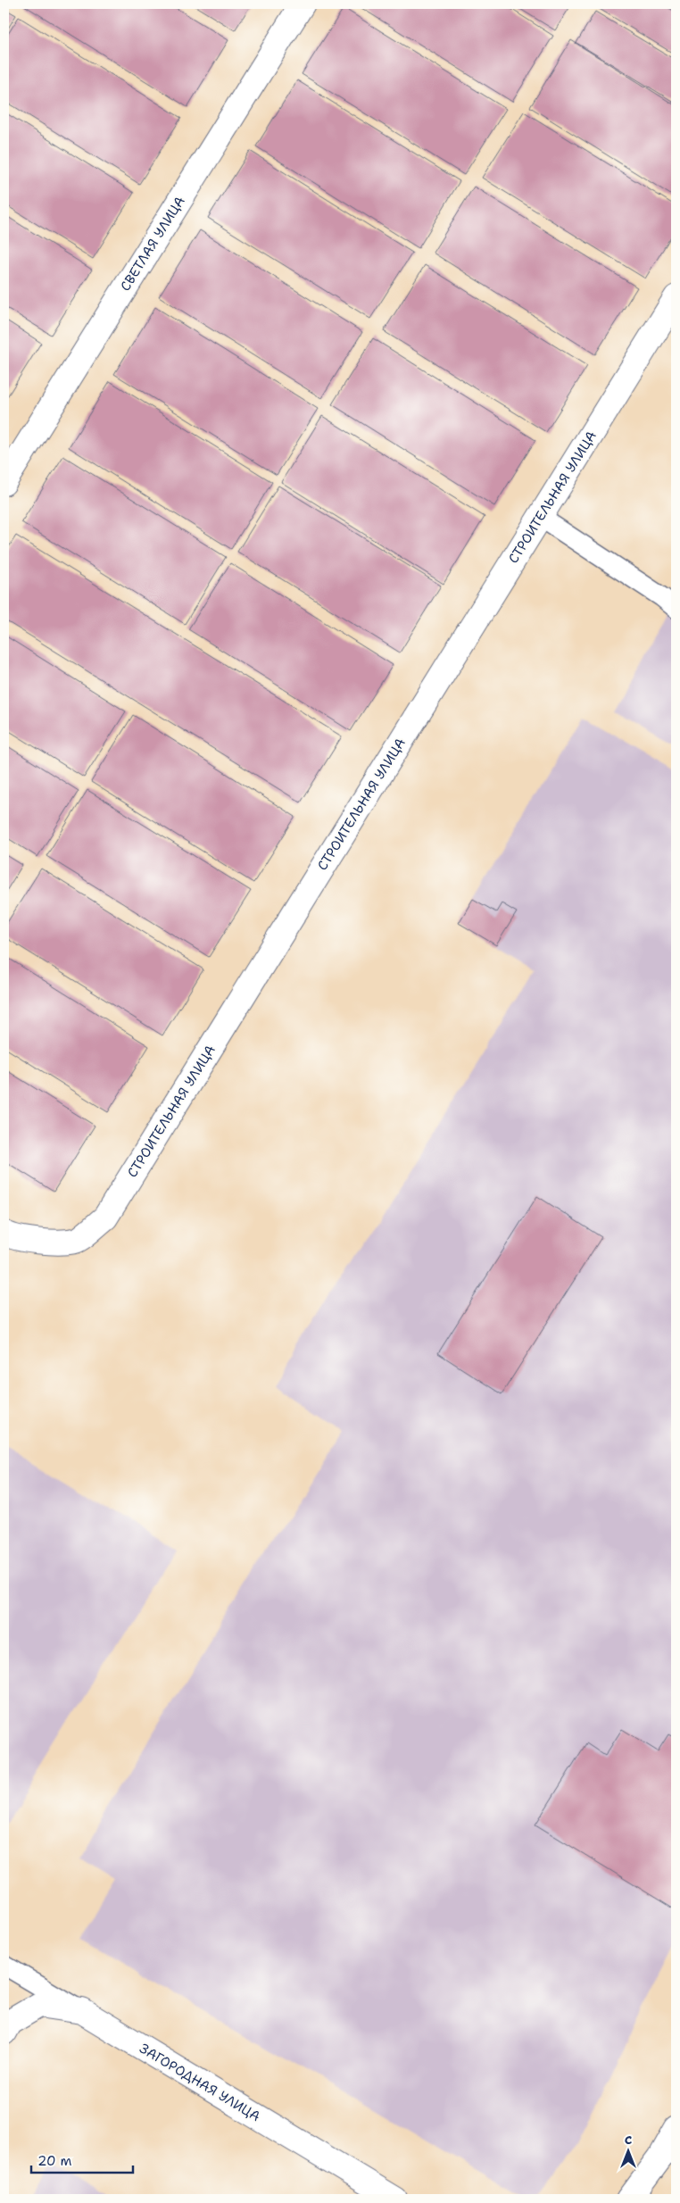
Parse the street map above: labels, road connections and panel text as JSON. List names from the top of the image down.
{
  "streets": {
    "street": ["СВЕТЛАЯ УЛИЦА", "СТРОИТЕЛЬНАЯ УЛИЦА", "ЗАГОРОДНАЯ УЛИЦА"]
  },
  "scale_bar": "20 m",
  "north": "top"
}
